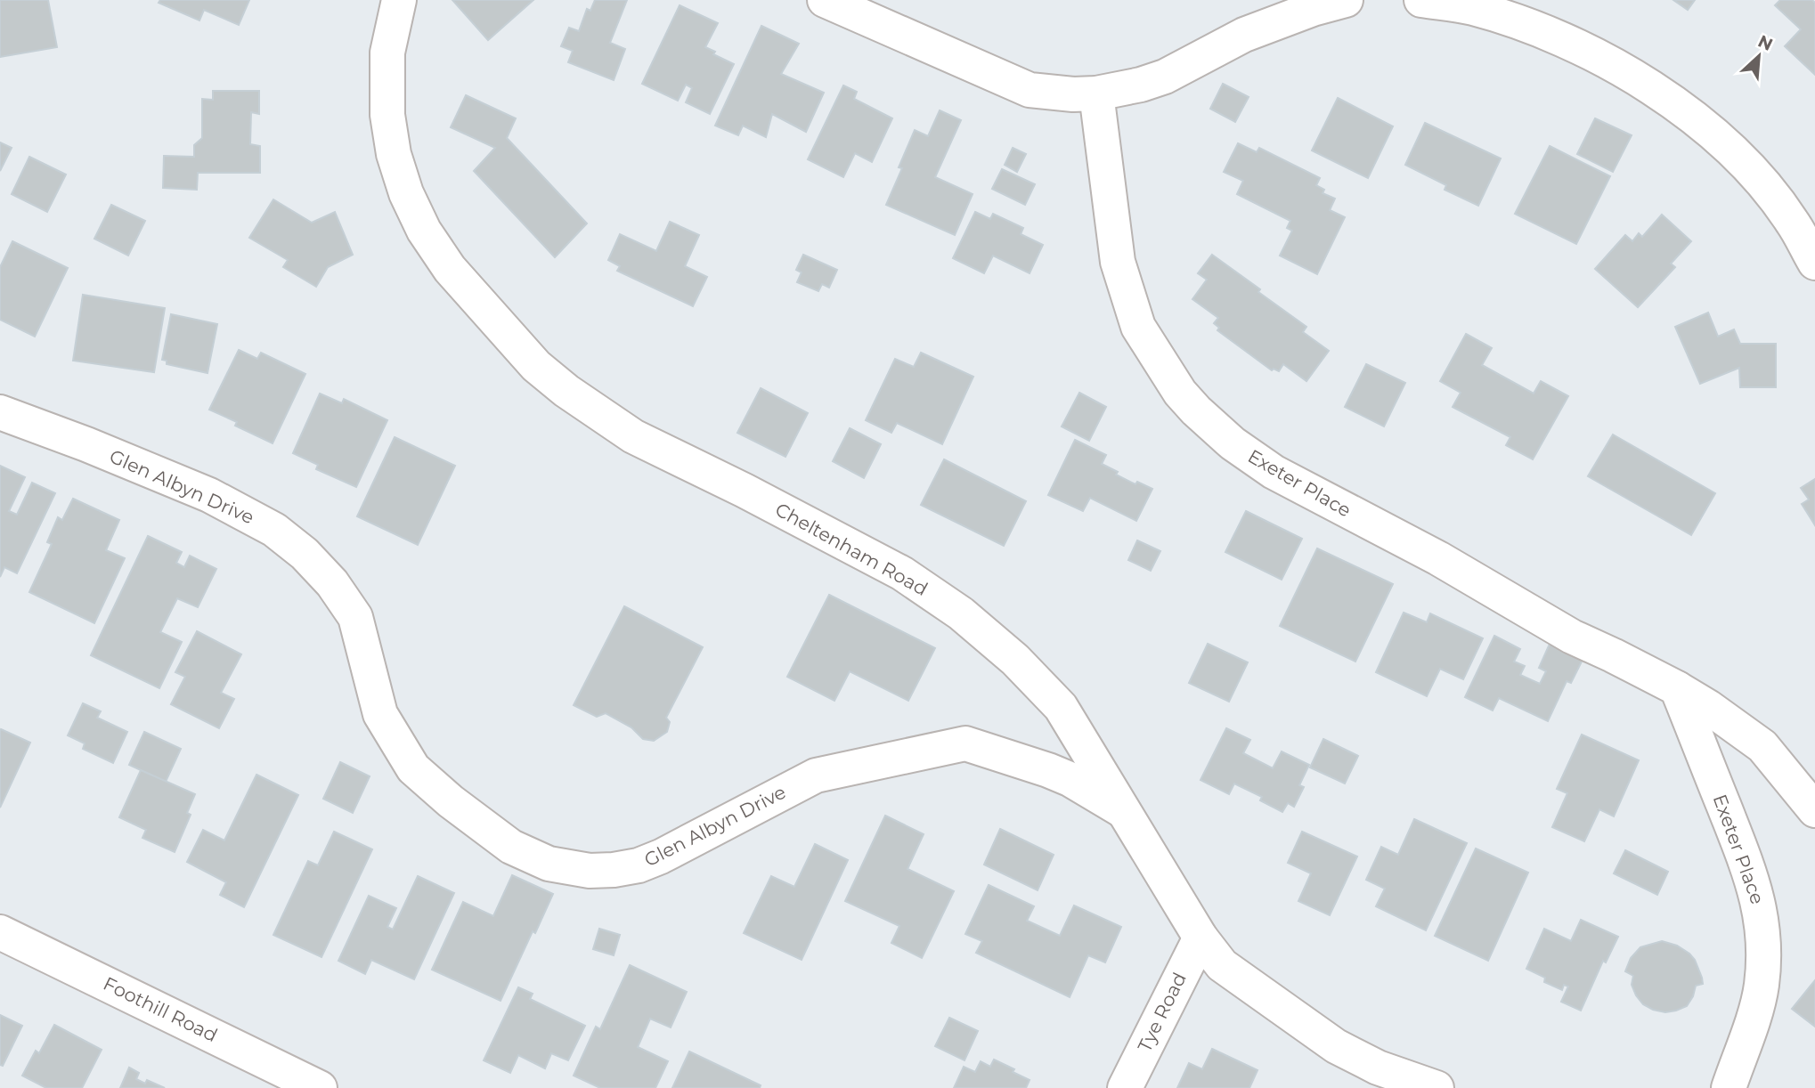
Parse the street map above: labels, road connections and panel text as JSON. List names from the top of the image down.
{
  "streets": {
    "street": [
      "Exeter Place",
      "Glen Albyn Drive",
      "Cheltenham Road",
      "Foothill Road",
      "Tye Road"
    ]
  },
  "crossings": [
    ["Glen Albyn Drive", "Cheltenham Road"],
    ["Cheltenham Road", "Tye Road"]
  ],
  "north": "top right"
}
